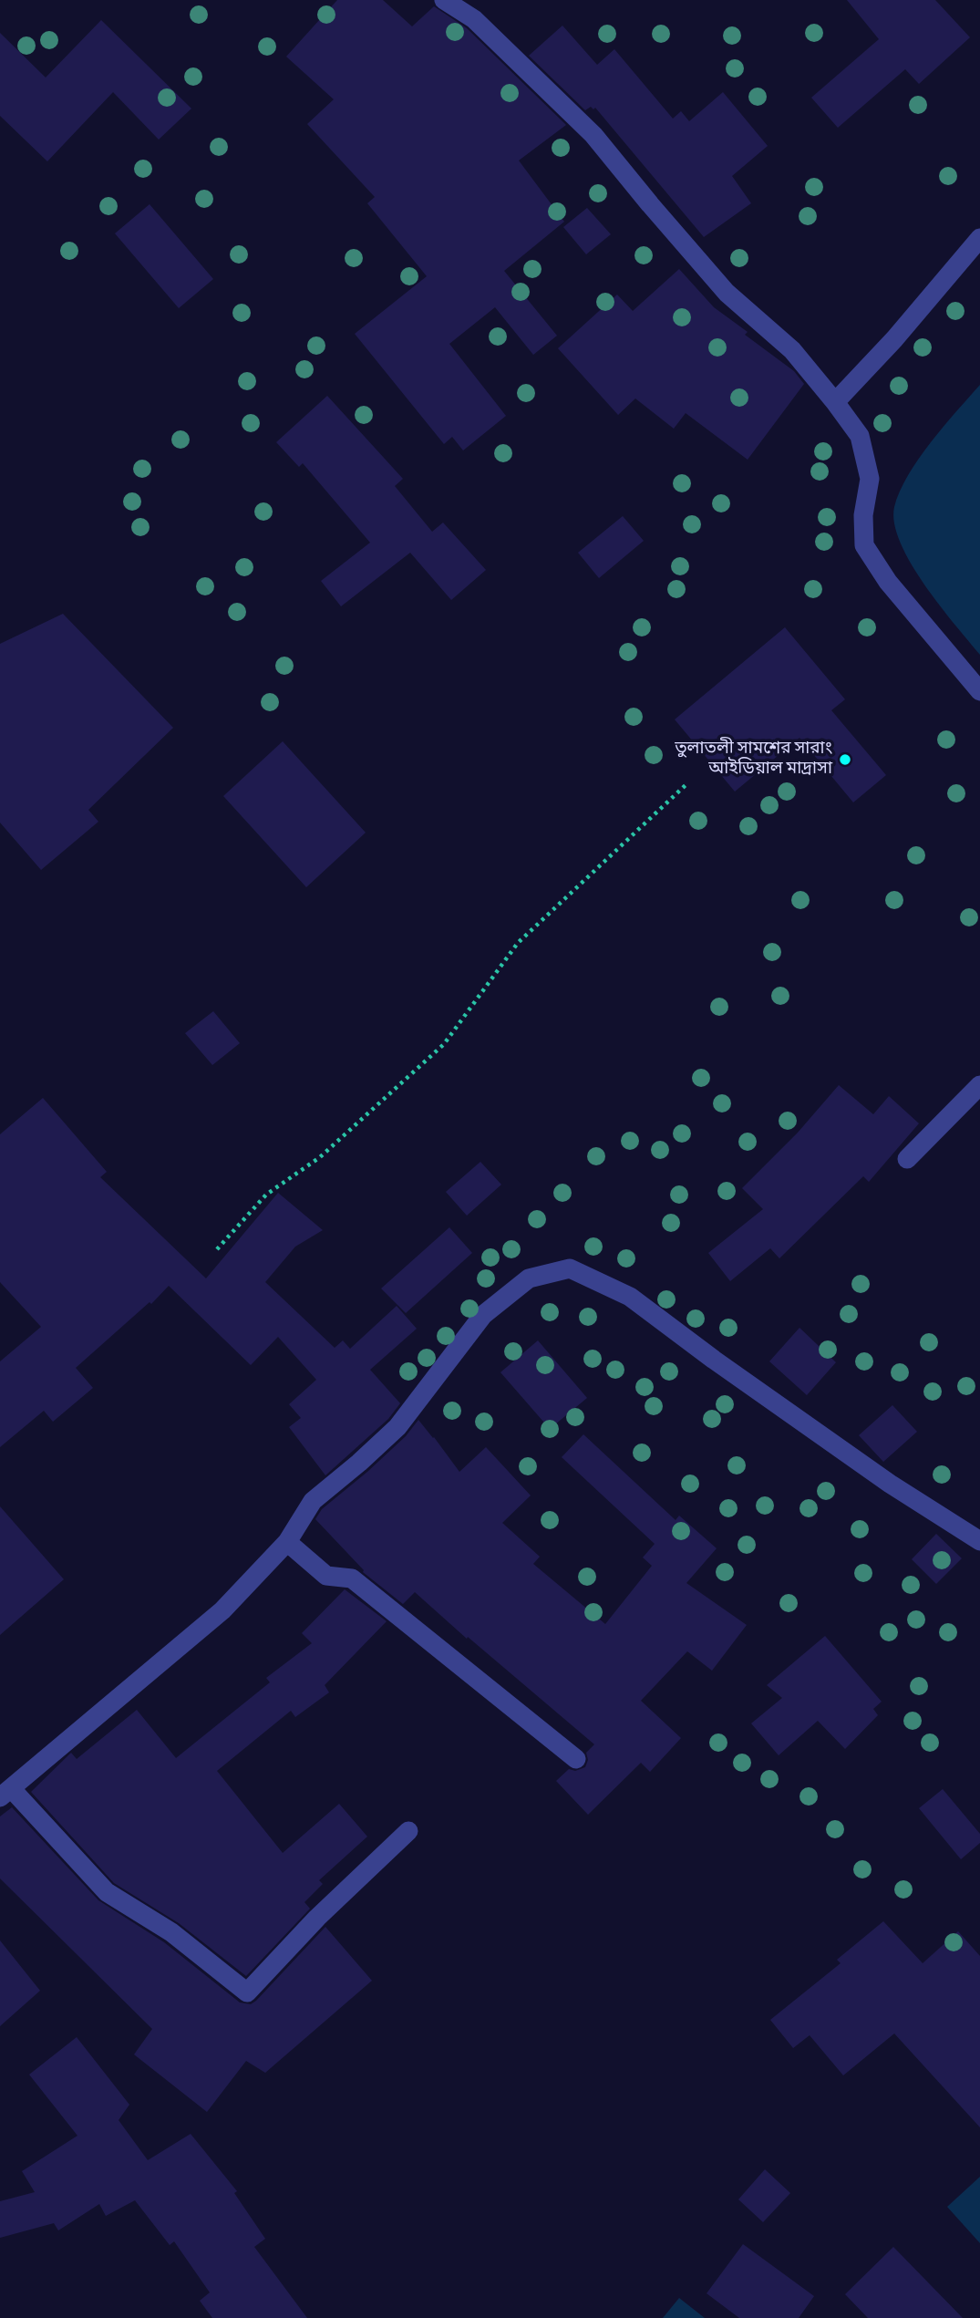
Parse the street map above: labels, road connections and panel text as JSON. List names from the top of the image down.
{
  "places": ["তুলাতলী সামশের সারাং আইডিয়াল মাদ্রাসা"]
}
